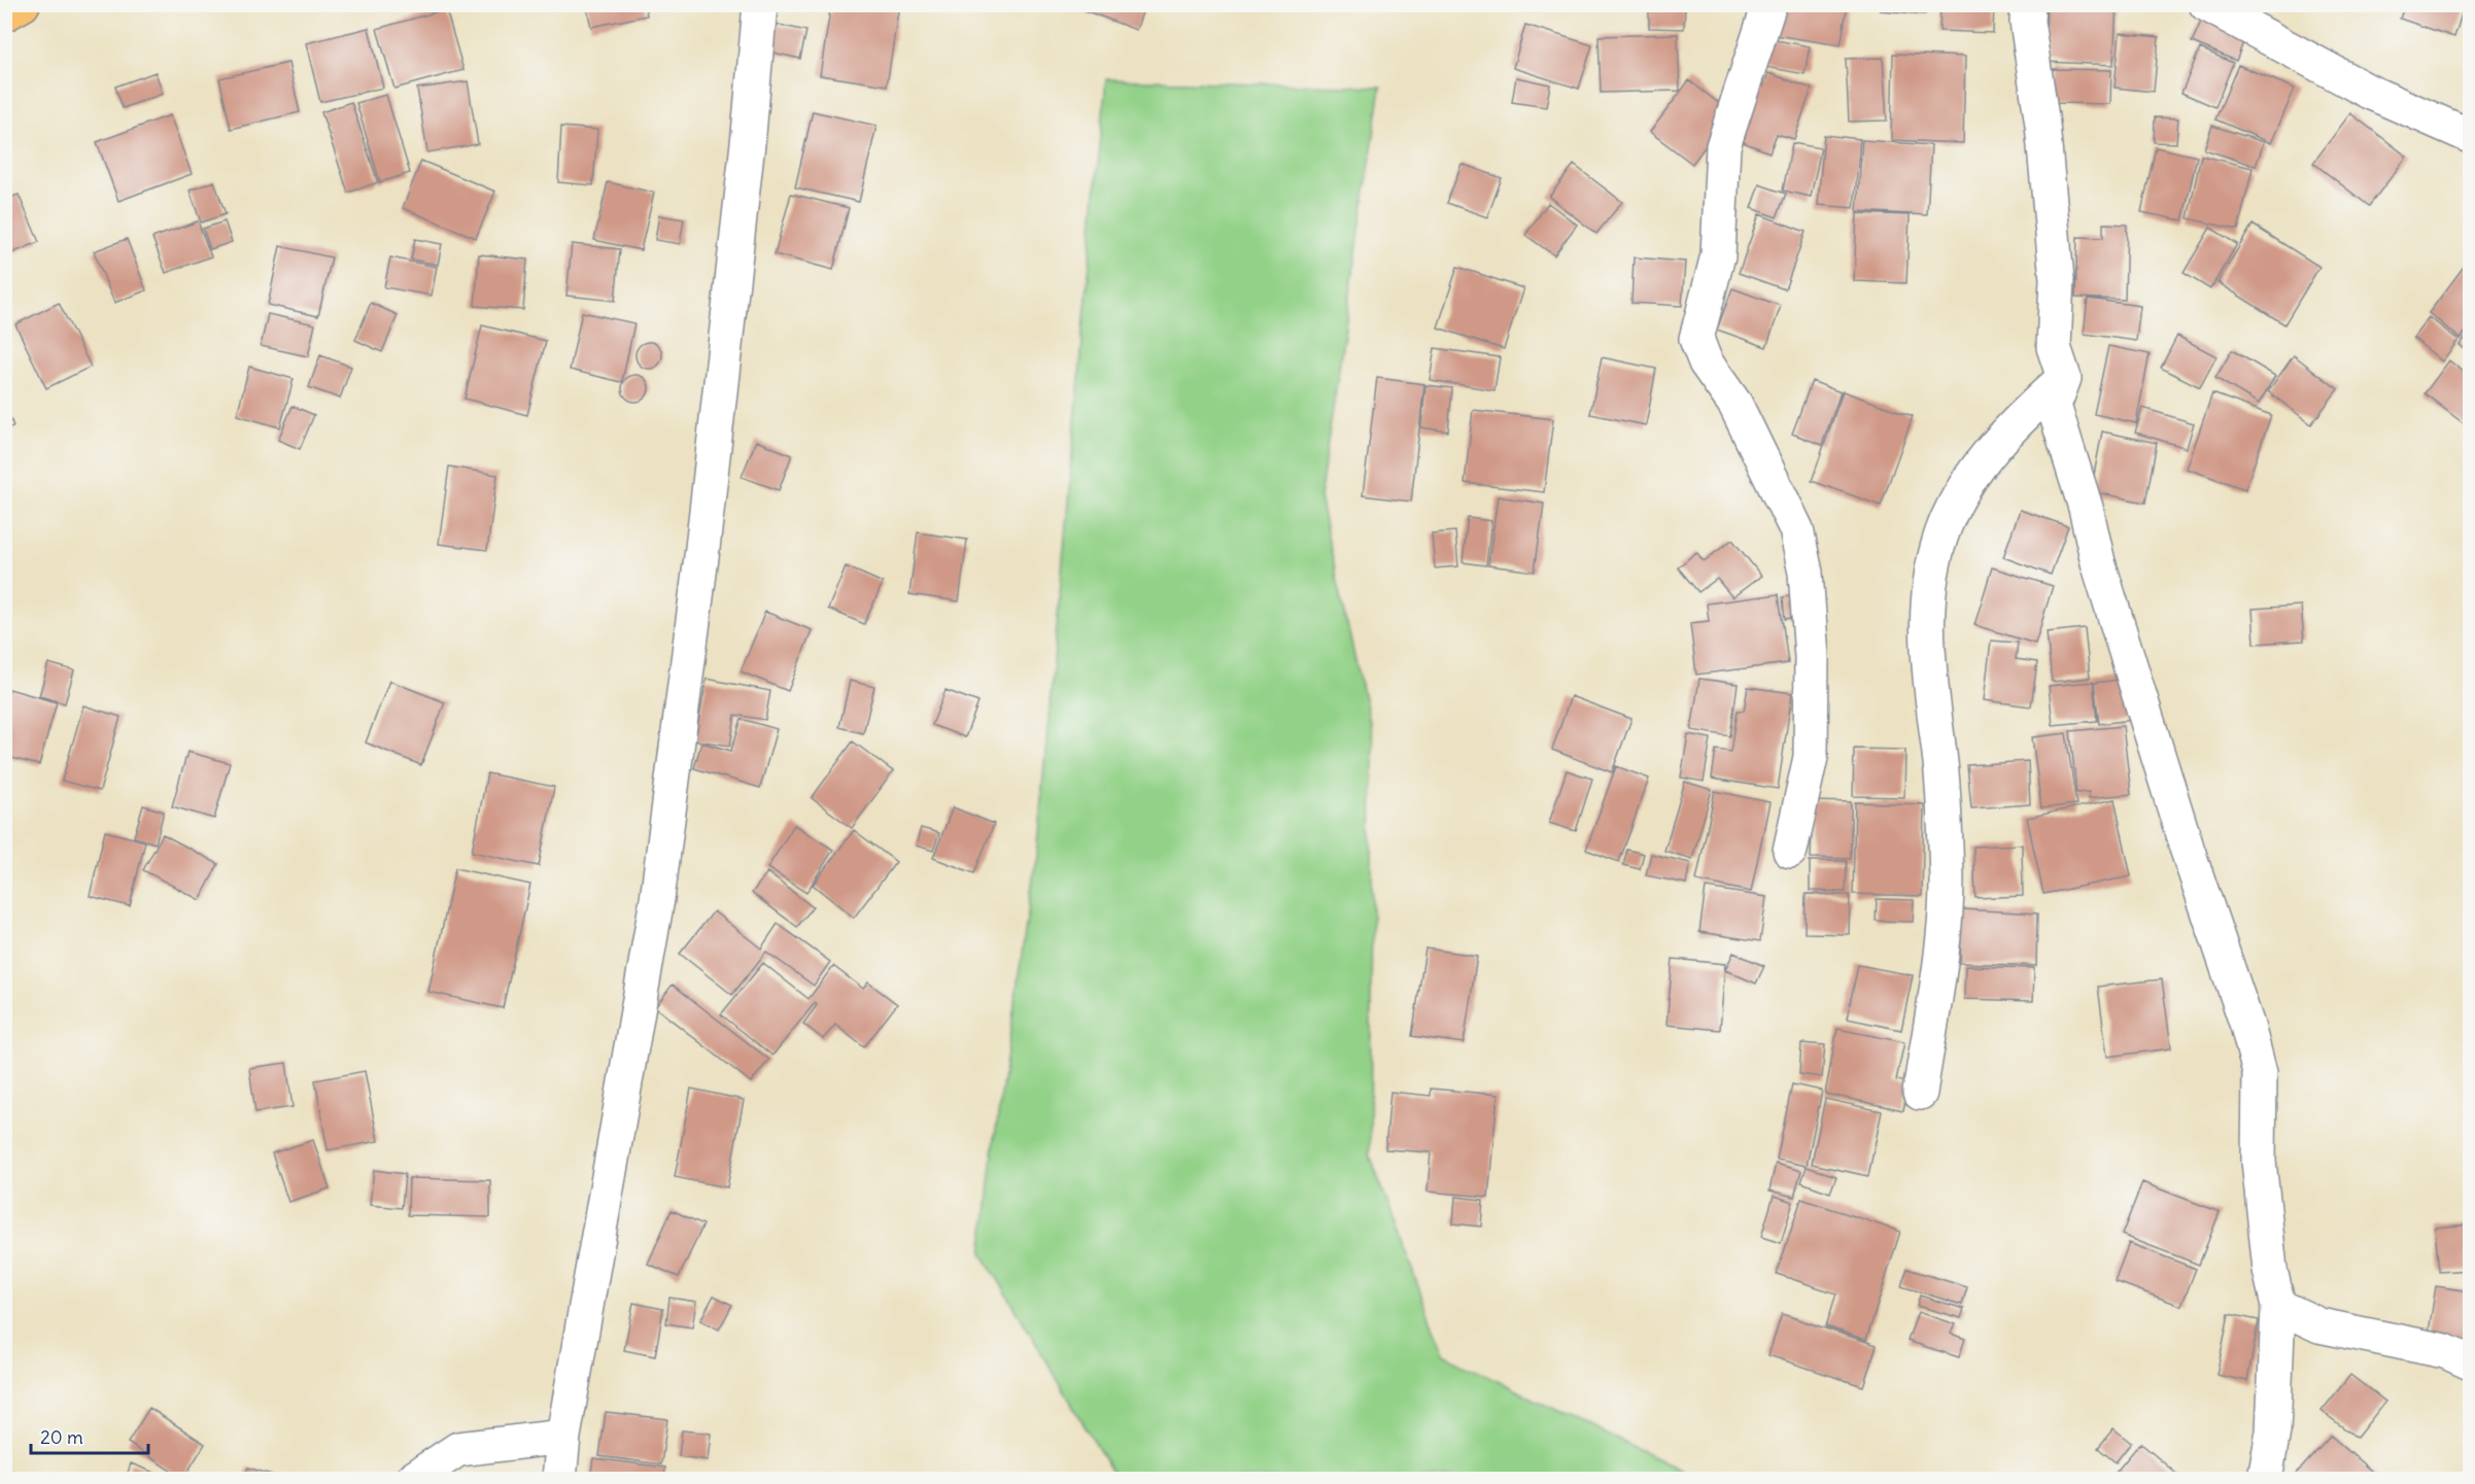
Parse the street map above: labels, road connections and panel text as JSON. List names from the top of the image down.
{
  "scale_bar": "20 m"
}
